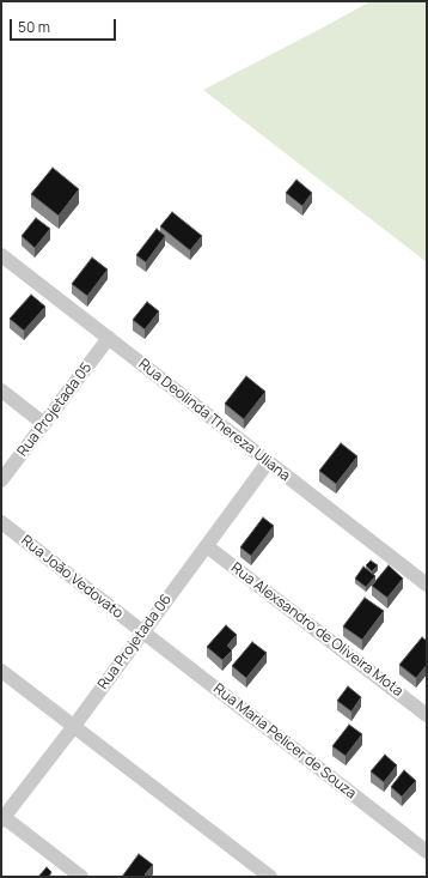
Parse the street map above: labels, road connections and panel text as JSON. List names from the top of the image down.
{
  "streets": {
    "street": [
      "Rua Projetada 05",
      "Rua Deolinda Thereza Uliana",
      "Rua João Vedovato",
      "Rua Alexsandro de Oliveira Mota",
      "Rua Projetada 06",
      "Rua Maria Pelicer de Souza"
    ]
  },
  "crossings": [
    ["Rua Projetada 05", "Rua Deolinda Thereza Uliana"],
    ["Rua Deolinda Thereza Uliana", "Rua Projetada 06"],
    ["Rua João Vedovato", "Rua Projetada 06"],
    ["Rua João Vedovato", "Rua Maria Pelicer de Souza"],
    ["Rua Alexsandro de Oliveira Mota", "Rua Projetada 06"],
    ["Rua Projetada 06", "Rua Maria Pelicer de Souza"]
  ],
  "scale_bar": "50 m"
}
